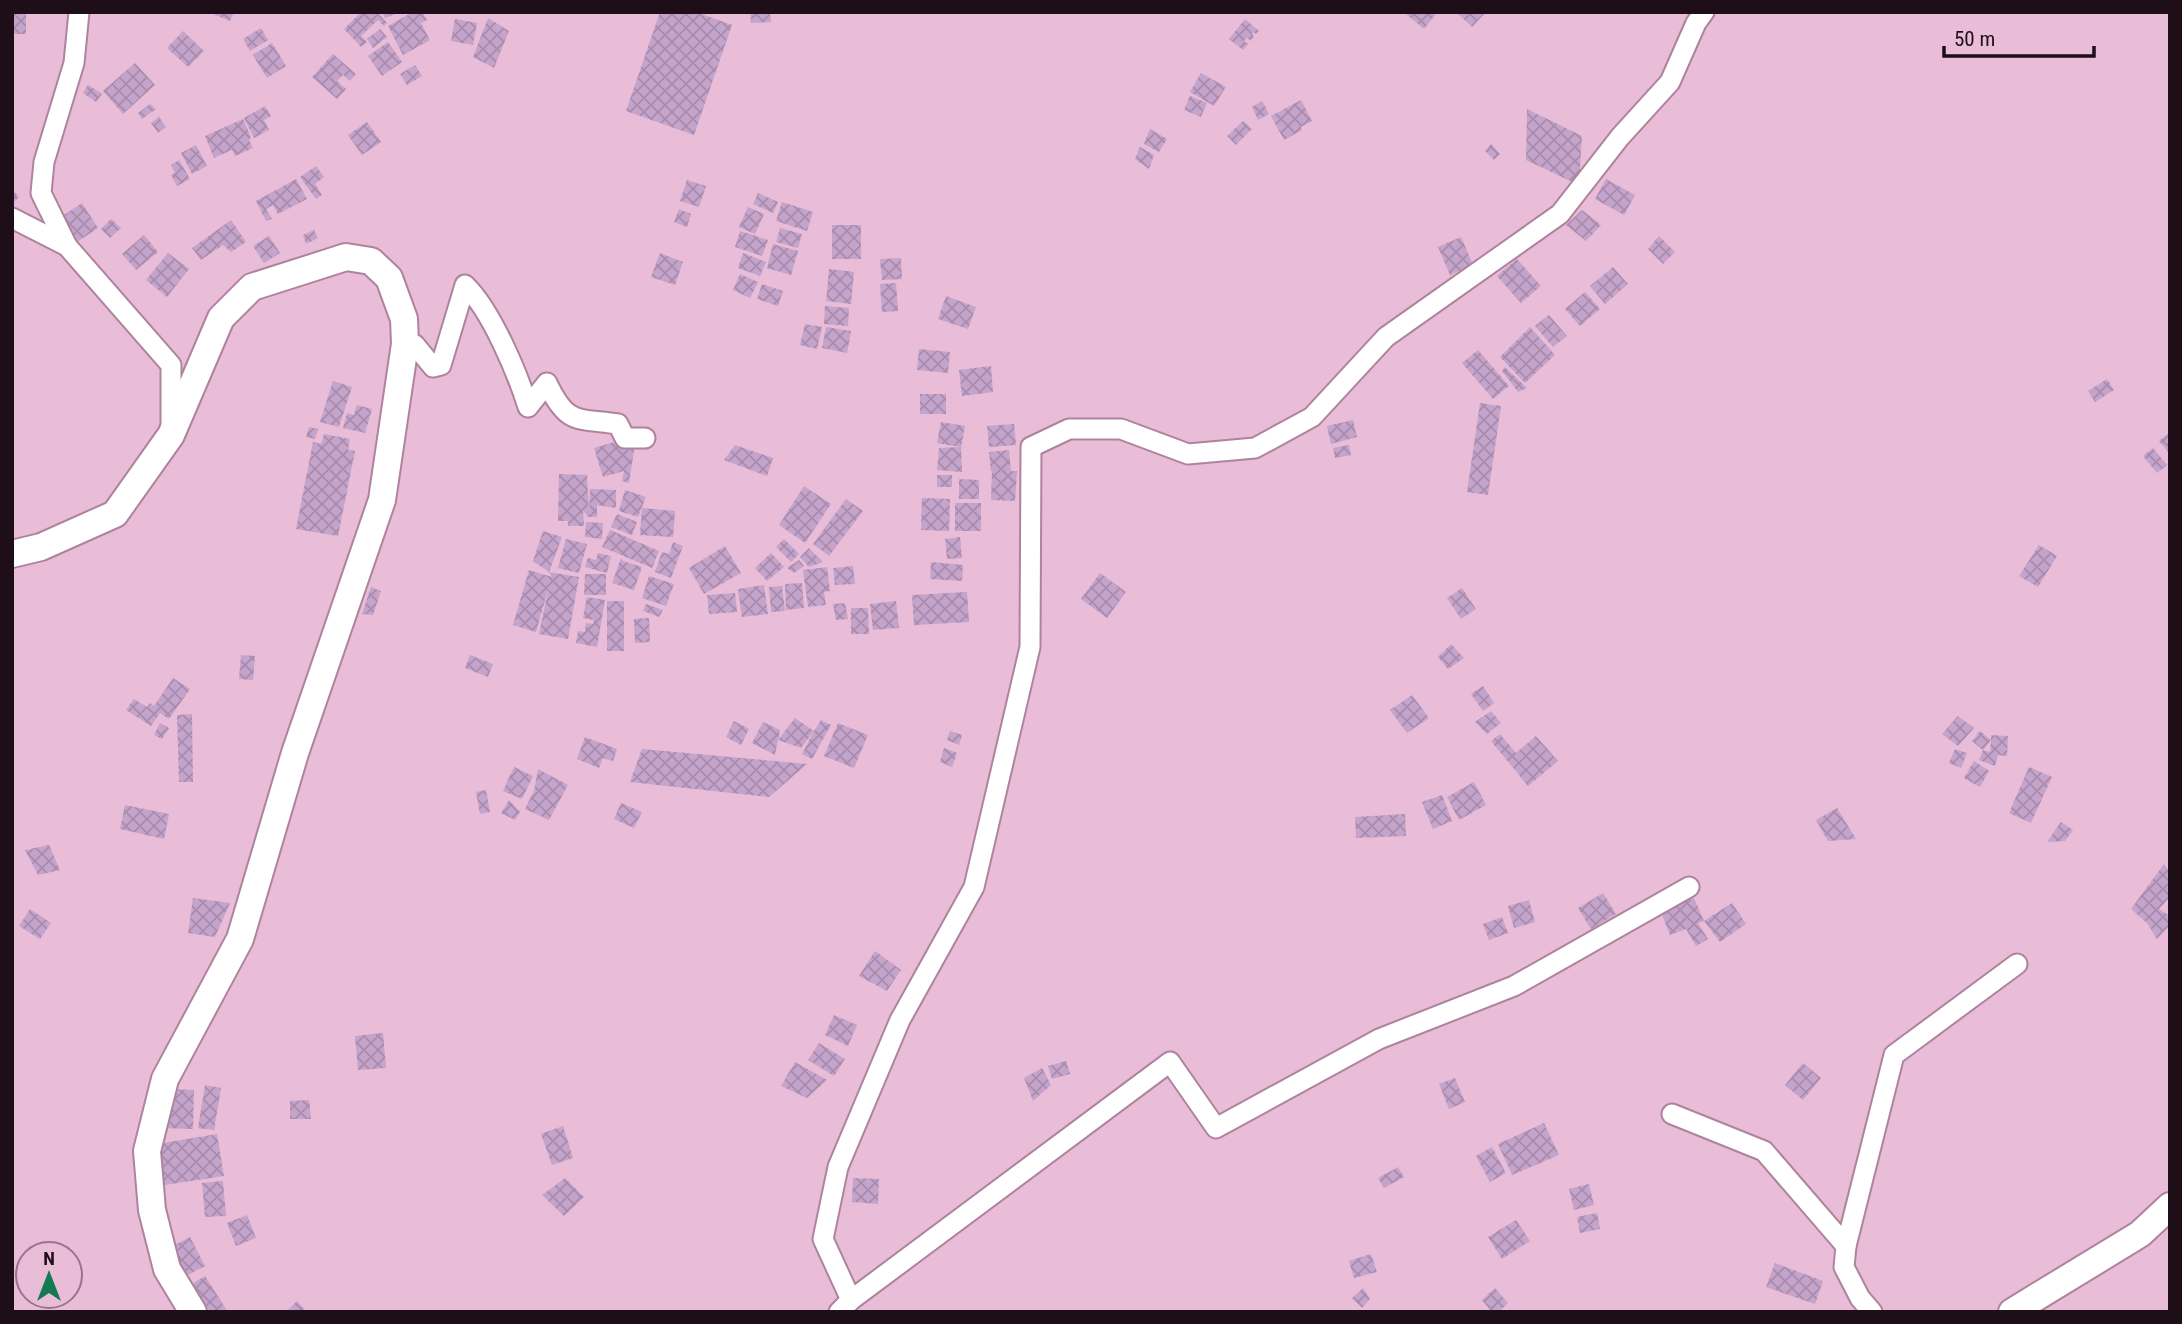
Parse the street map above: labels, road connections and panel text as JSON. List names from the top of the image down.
{
  "scale_bar": "50 m",
  "north": "top"
}
